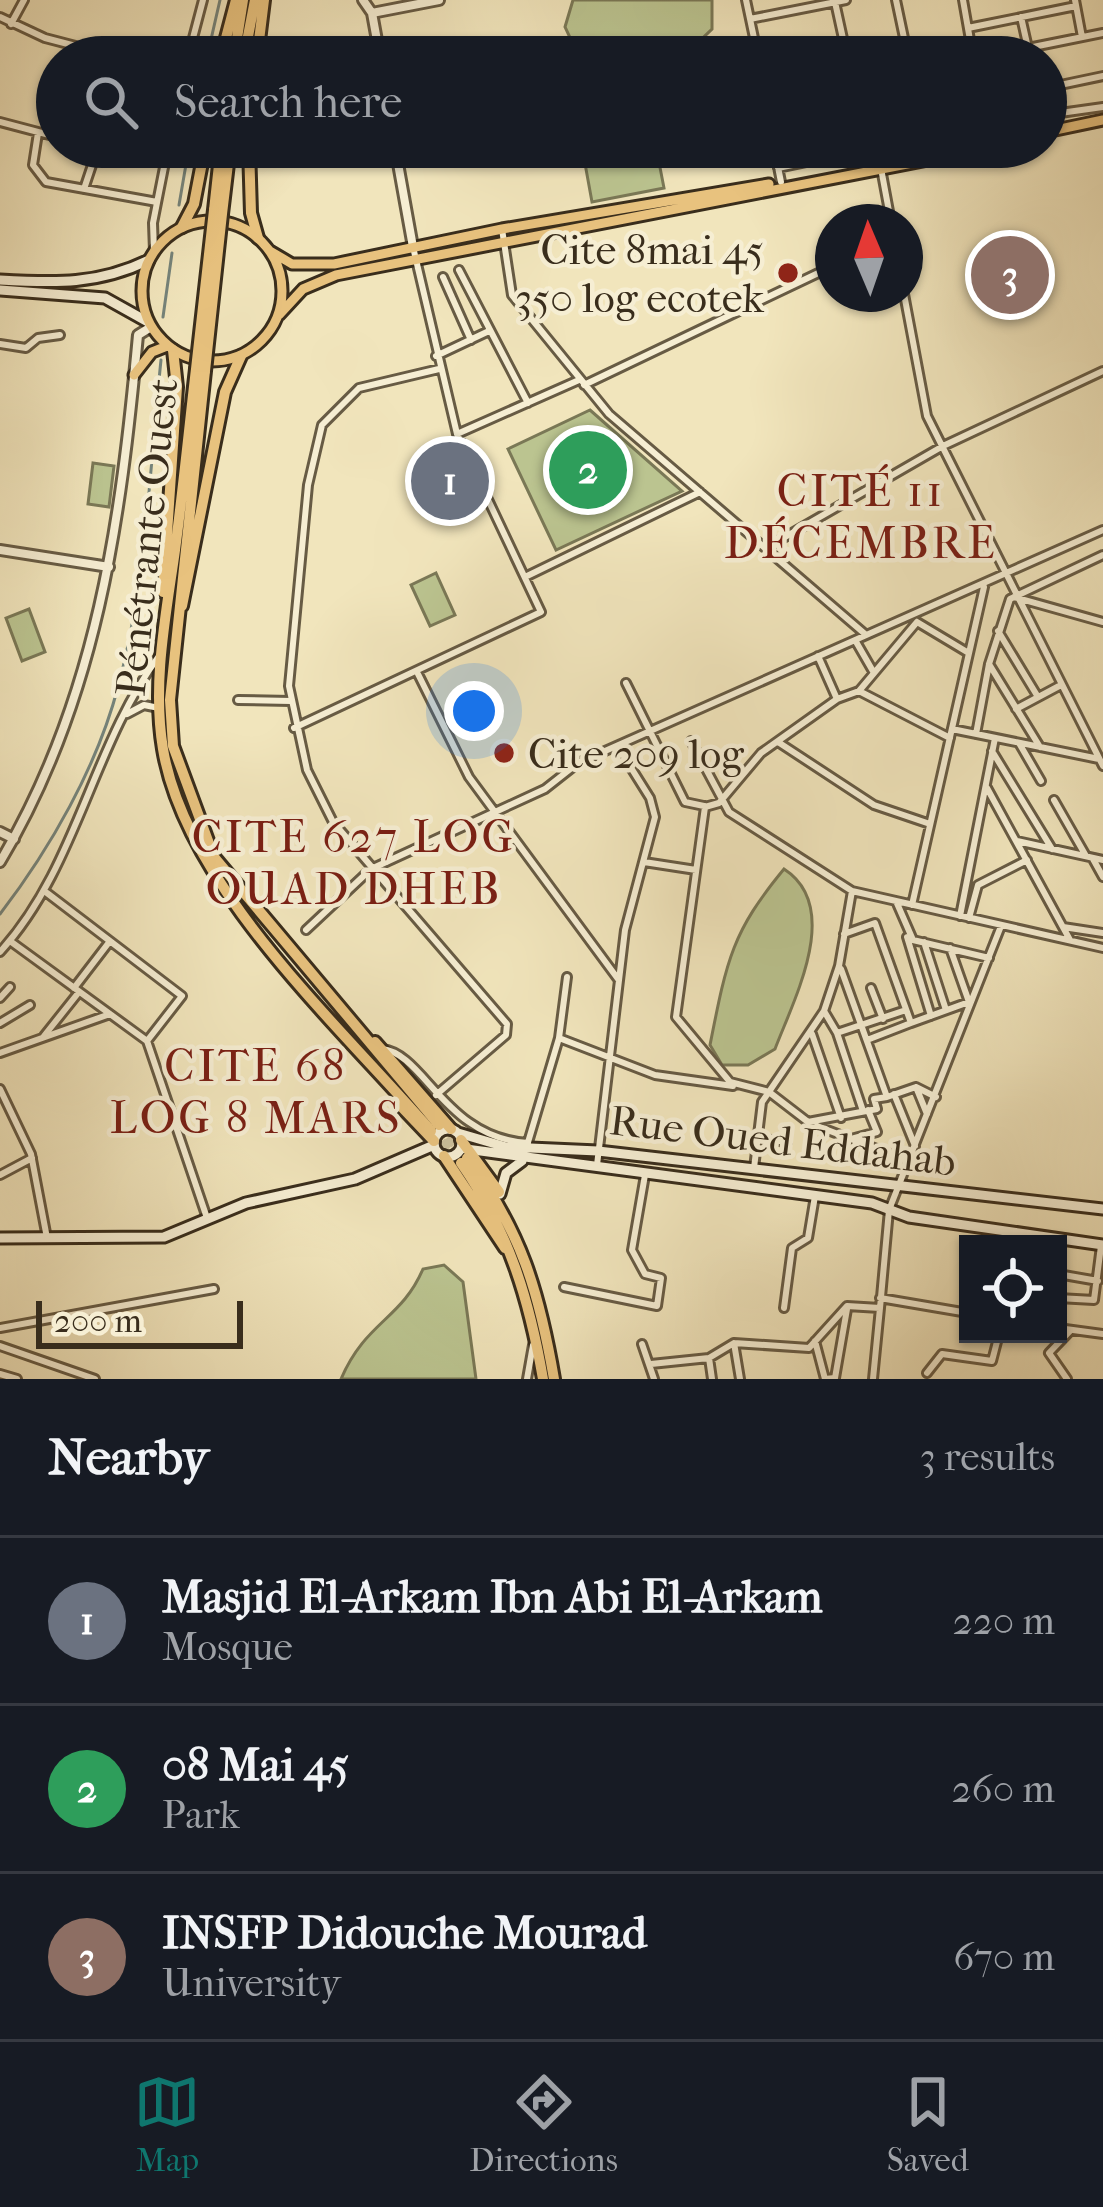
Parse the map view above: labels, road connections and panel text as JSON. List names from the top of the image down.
{
  "streets": {
    "highway": ["Pénétrante Ouest"],
    "main road": ["Rue Oued Eddahab"]
  },
  "crossings": [
    ["Pénétrante Ouest", "Rue Oued Eddahab"]
  ],
  "districts": ["CITÉ 11 DÉCEMBRE", "CITE 627 LOG OUAD DHEB", "CITE 68 LOG 8 MARS"],
  "places": ["Cite 8mai 45 350 log ecotek", "Cite 209 log"],
  "scale_bar": "200 m",
  "north": "top",
  "page": {
    "search": "Search here",
    "pins": ["3", "2", "1"],
    "scale": "200 m",
    "heading": ["Nearby", "3 results"],
    "list": [
      {
        "mark": "1",
        "name": "Masjid El-Arkam Ibn Abi El-Arkam",
        "note": "Mosque",
        "value": "220 m"
      },
      {
        "mark": "2",
        "name": "08 Mai 45",
        "note": "Park",
        "value": "260 m"
      },
      {
        "mark": "3",
        "name": "INSFP Didouche Mourad",
        "note": "University",
        "value": "670 m"
      }
    ],
    "nav": ["Map", "Directions", "Saved"]
  }
}
